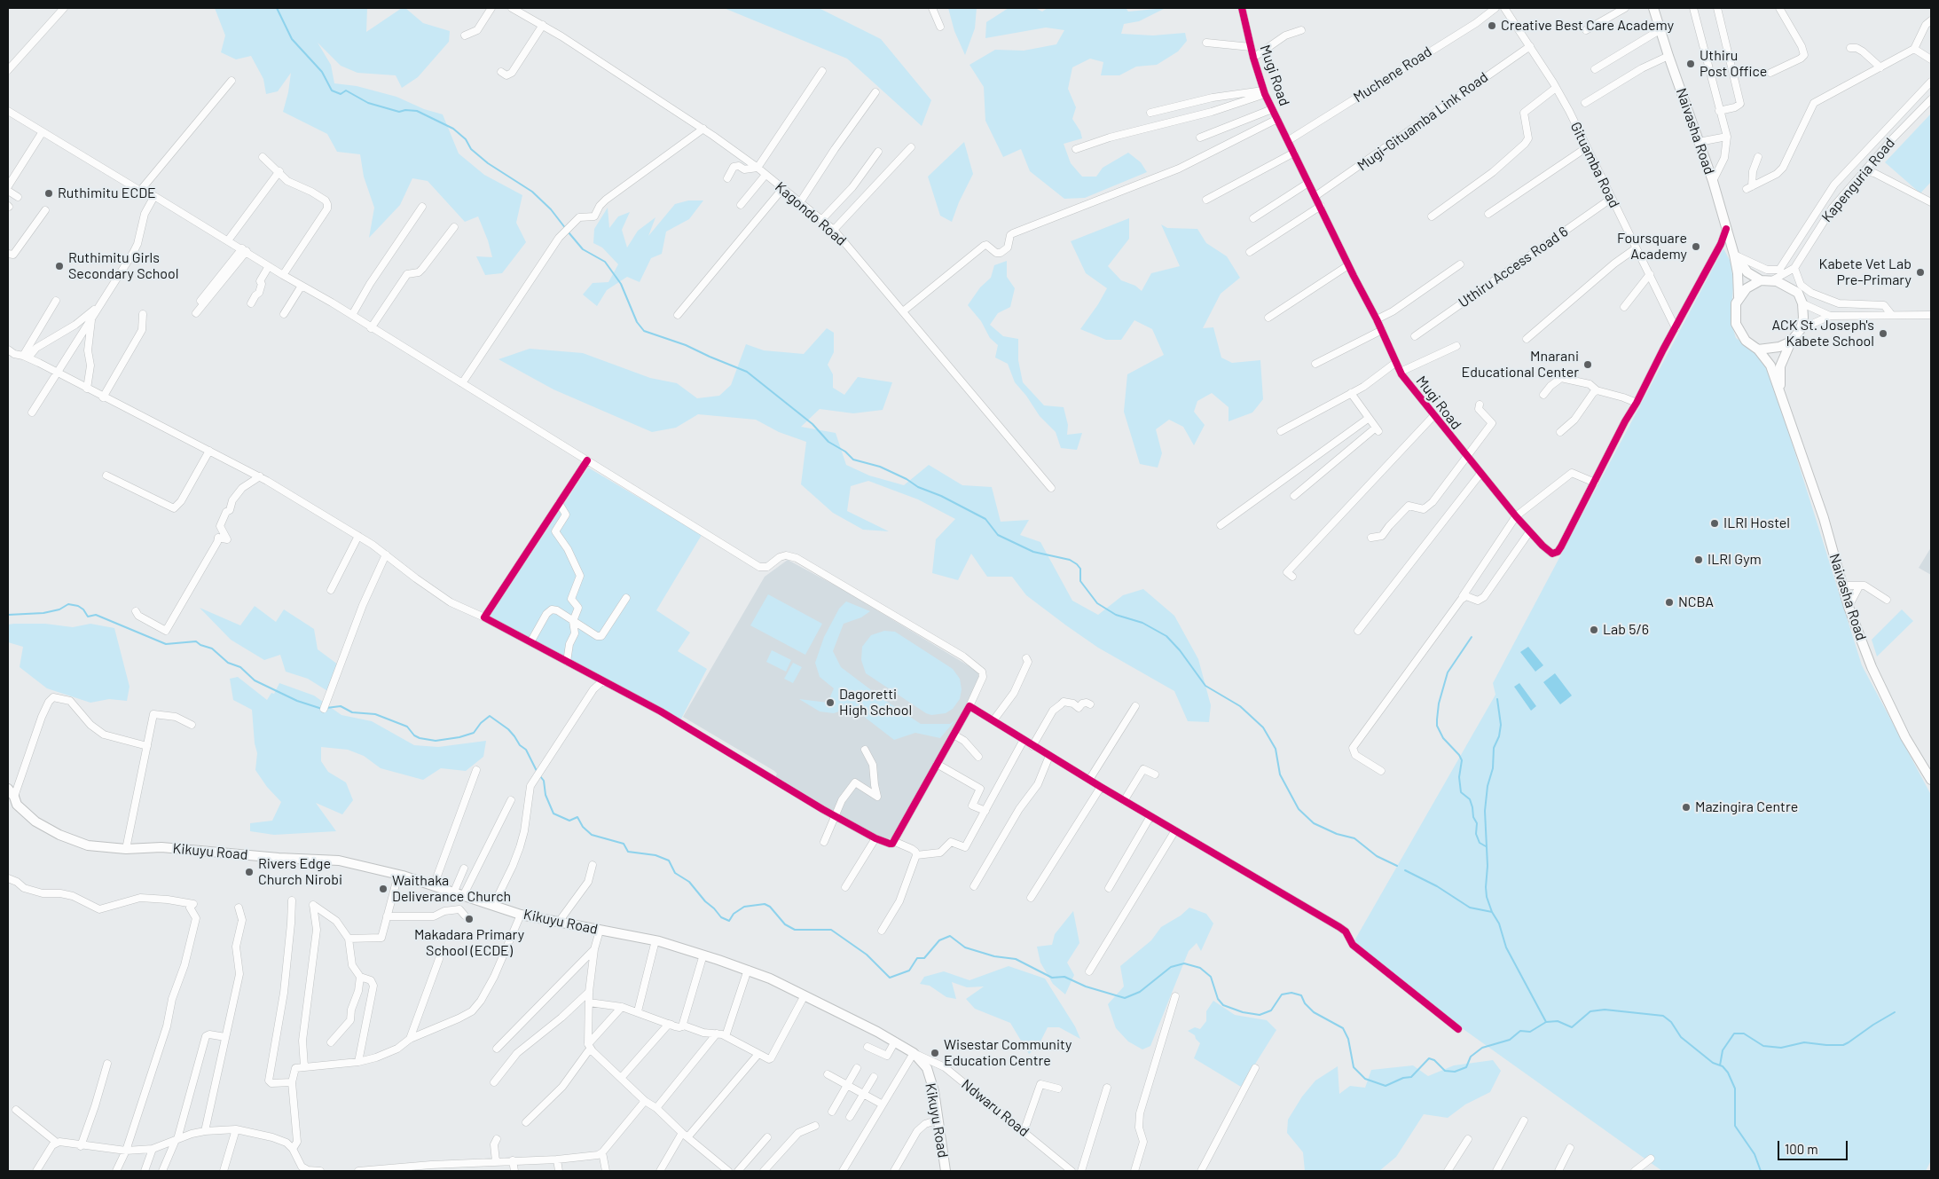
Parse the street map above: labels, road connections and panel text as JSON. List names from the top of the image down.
{
  "streets": {
    "main road": ["Naivasha Road", "Kikuyu Road"],
    "street": [
      "Muchene Road",
      "Mugi Road",
      "Mugi-Gituamba Link Road",
      "Gituamba Road",
      "Kapenguria Road",
      "Kagondo Road",
      "Uthiru Access Road 6",
      "Ndwaru Road"
    ]
  },
  "crossings": [
    ["Muchene Road", "Mugi Road"],
    ["Mugi Road", "Mugi-Gituamba Link Road"],
    ["Mugi Road", "Naivasha Road"],
    ["Mugi Road", "Gituamba Road"],
    ["Mugi-Gituamba Link Road", "Gituamba Road"],
    ["Naivasha Road", "Kapenguria Road"],
    ["Gituamba Road", "Uthiru Access Road 6"],
    ["Kikuyu Road", "Ndwaru Road"]
  ],
  "places": [
    "Creative Best Care Academy",
    "Uthiru Post Office",
    "Ruthimitu ECDE",
    "Foursquare Academy",
    "Ruthimitu Girls Secondary School",
    "Kabete Vet Lab Pre-Primary",
    "ACK St. Joseph's Kabete School",
    "Mnarani Educational Center",
    "ILRI Hostel",
    "ILRI Gym",
    "NCBA",
    "Lab 5/6",
    "Dagoretti High School",
    "Mazingira Centre",
    "Rivers Edge Church Nirobi",
    "Waithaka Deliverance Church",
    "Makadara Primary School (ECDE)",
    "Wisestar Community Education Centre"
  ],
  "scale_bar": "100 m"
}
